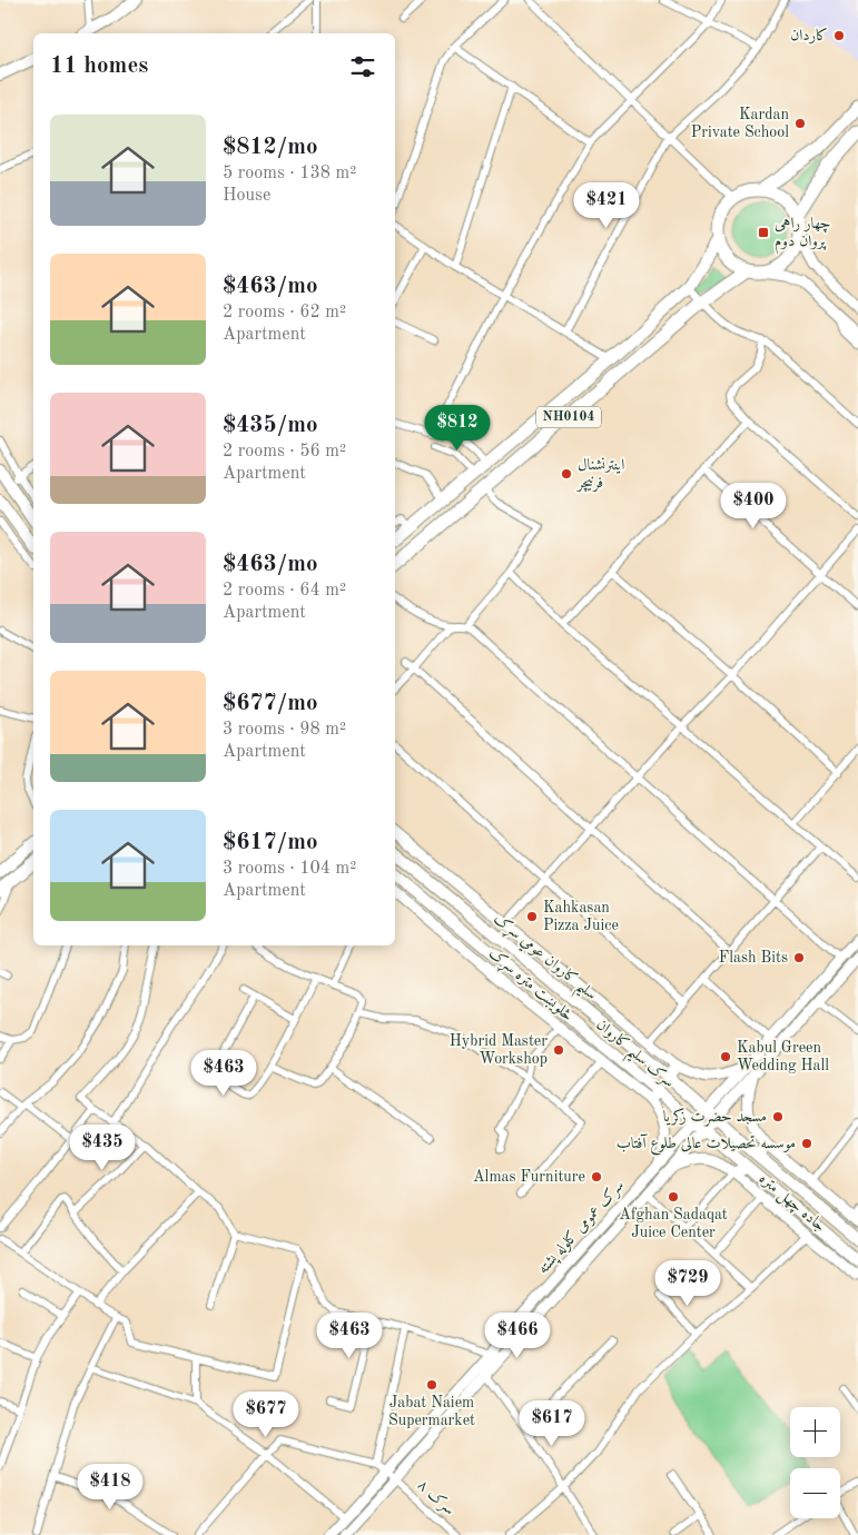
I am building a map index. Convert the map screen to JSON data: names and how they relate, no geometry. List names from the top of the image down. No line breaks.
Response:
{"streets":{"highway":["NH0104"],"main road":["سلیم کاروان عومي سړک","څلویښت متره سړک","سرک سلیم کاروان","جاده چهل متره","سرک عمومی کلوله پشته"],"street":["سرک ۸"]},"crossings":[["سلیم کاروان عومي سړک","سرک عمومی کلوله پشته"],["څلویښت متره سړک","سرک عمومی کلوله پشته"],["سرک سلیم کاروان","سرک عمومی کلوله پشته"],["جاده چهل متره","سرک عمومی کلوله پشته"],["سرک عمومی کلوله پشته","سرک ۸"]],"places":{"other":["کاردان","Kardan Private School","اینترنشنال فرنیچر","Kahkasan Pizza Juice","Flash Bits","Hybrid Master Workshop","Kabul Green Wedding Hall","مسجد حضرت زکریا","موسسه تحصیلات عالی طلوع آفتاب","Almas Furniture","Afghan Sadaqat Juice Center","Jabat Naiem Supermarket"],"transit":["چهار راهی پروان دوم"]},"page":{"heading":"11 homes","list":[{"name":"$812/mo","note":"5 rooms · 138 m² · House"},{"name":"$463/mo","note":"2 rooms · 62 m² · Apartment"},{"name":"$435/mo","note":"2 rooms · 56 m² · Apartment"},{"name":"$463/mo","note":"2 rooms · 64 m² · Apartment"},{"name":"$677/mo","note":"3 rooms · 98 m² · Apartment"},{"name":"$617/mo","note":"3 rooms · 104 m² · Apartment"}],"price":["$421","$812","$400","$463","$435","$729","$463","$466","$677","$617","$418"],"map_buttons":["+","−"]}}
